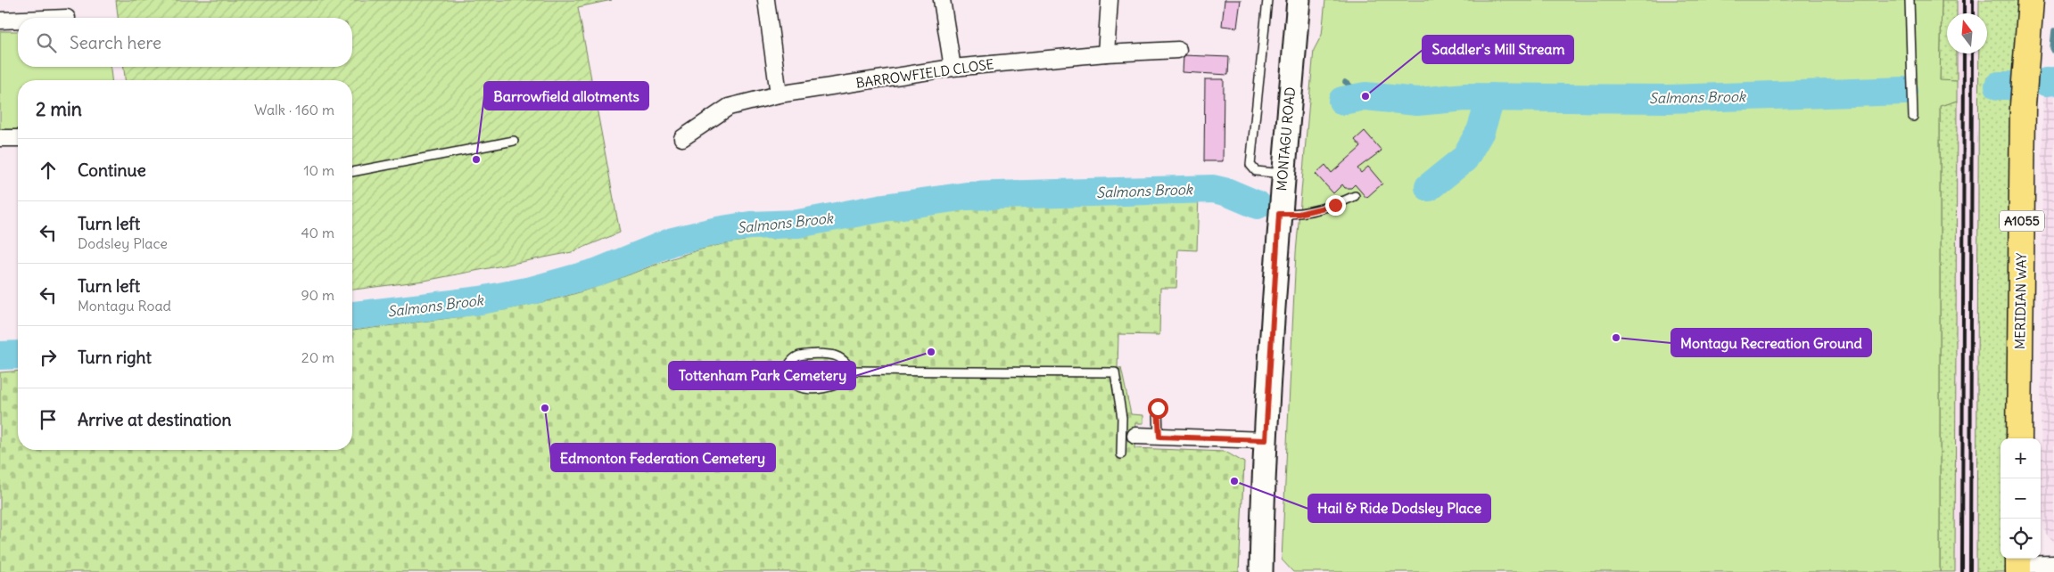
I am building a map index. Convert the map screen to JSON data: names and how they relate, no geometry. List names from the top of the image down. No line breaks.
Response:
{"streets":{"main road":["MONTAGU ROAD","A1055","MERIDIAN WAY"],"street":["BARROWFIELD CLOSE"]},"water":["Salmons Brook"],"places":["Saddler's Mill Stream","Barrowfield allotments","Montagu Recreation Ground","Tottenham Park Cemetery","Edmonton Federation Cemetery","Hail & Ride Dodsley Place"],"north":"top","page":{"search":"Search here","heading":["2 min","Walk · 160 m"],"list":[["Continue","10 m"],["Turn left","Dodsley Place","40 m"],["Turn left","Montagu Road","90 m"],["Turn right","20 m"],"Arrive at destination"],"map_buttons":["+","−"]}}
